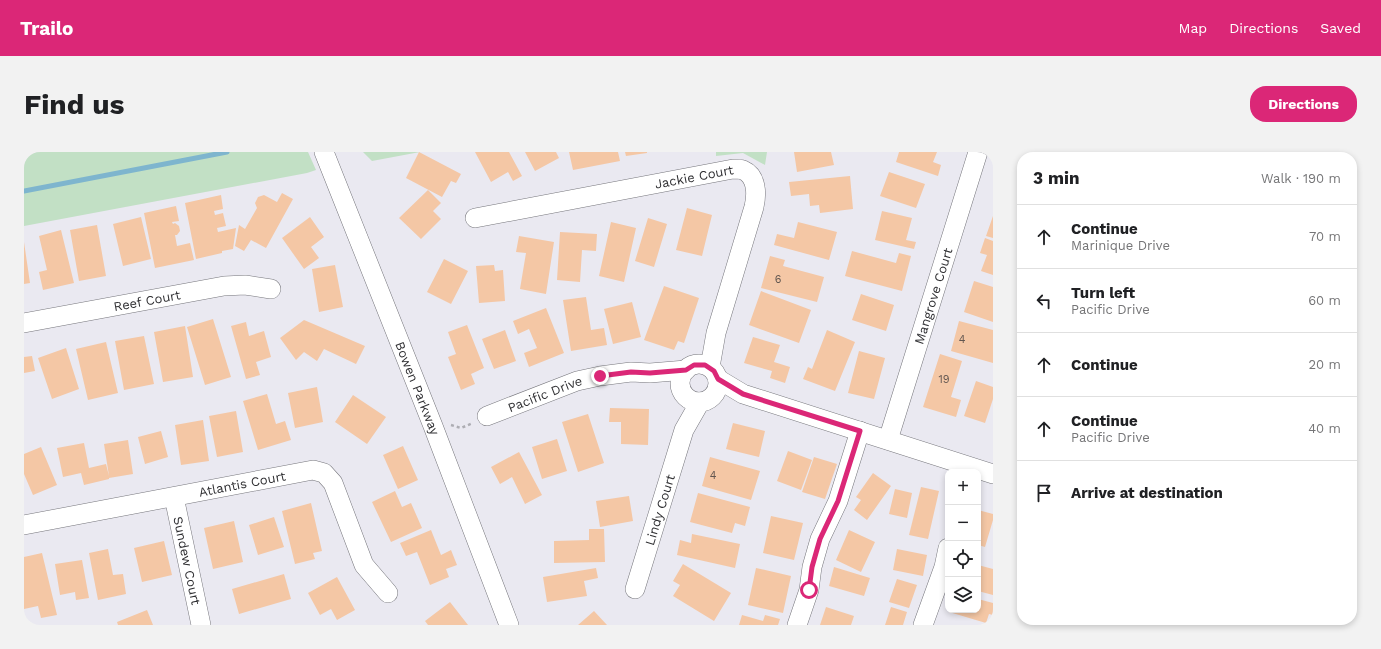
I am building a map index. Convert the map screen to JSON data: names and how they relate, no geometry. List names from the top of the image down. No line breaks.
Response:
{"streets":{"street":["Jackie Court","Mangrove Court","Reef Court","Bowen Parkway","Pacific Drive","Atlantis Court","Lindy Court","Sundew Court"]},"crossings":[["Jackie Court","Pacific Drive"],["Jackie Court","Lindy Court"],["Mangrove Court","Pacific Drive"],["Pacific Drive","Lindy Court"],["Atlantis Court","Sundew Court"]],"house_numbers":["6","4","19","4"],"page":{"header":"Trailo","nav":["Map","Directions","Saved"],"buttons":"Directions","title":"Find us","heading":["3 min","Walk · 190 m"],"list":[["Continue","Marinique Drive","70 m"],["Turn left","Pacific Drive","60 m"],["Continue","20 m"],["Continue","Pacific Drive","40 m"],"Arrive at destination"],"map_buttons":["+","−"]}}
